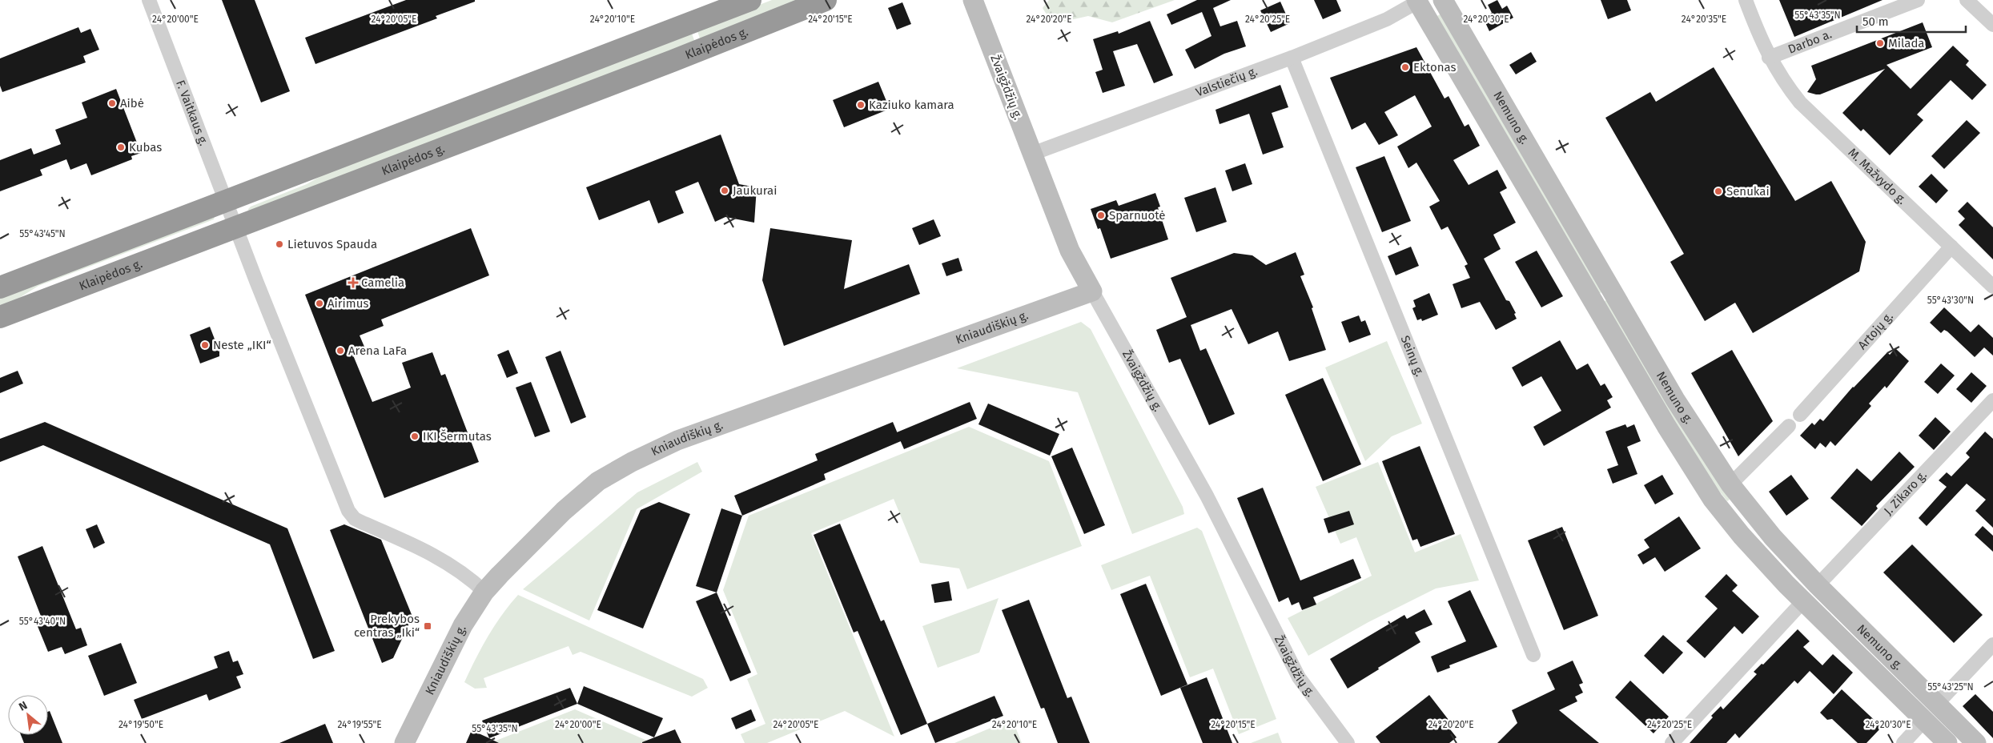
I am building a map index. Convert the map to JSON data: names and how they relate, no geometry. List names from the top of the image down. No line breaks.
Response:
{"streets":{"highway":["Klaipėdos g."],"main road":["Žvaigždžių g.","Nemuno g.","Kniaudiškių g."],"street":["Darbo a.","Valstiečių g.","F. Vaitkaus g.","M. Mažvydo g.","Artojų g.","Seinų g.","J. Zikaro g."]},"crossings":[["Darbo a.","M. Mažvydo g."],["Klaipėdos g.","F. Vaitkaus g."],["Valstiečių g.","Žvaigždžių g."],["Valstiečių g.","Nemuno g."],["Valstiečių g.","Seinų g."],["Žvaigždžių g.","Kniaudiškių g."],["F. Vaitkaus g.","Kniaudiškių g."],["Nemuno g.","J. Zikaro g."],["M. Mažvydo g.","Artojų g."]],"places":{"other":["Milada","Ektonas","Aibė","Kaziuko kamara","Kubas","Jaukurai","Senukai","Sparnuotė","Lietuvos Spauda","Airimus","Neste „IKI“","Arena LaFa","IKI Šermutas"],"health":["Camelia"],"transit":["Prekybos centras „Iki“"]},"scale_bar":"50 m","north":"top left","coordinates":["55°43'35\"N","24°20'00\"E","24°20'05\"E","24°20'10\"E","24°20'15\"E","24°20'20\"E","24°20'25\"E","24°20'30\"E","24°20'35\"E","55°43'45\"N","55°43'30\"N","55°43'40\"N","55°43'25\"N","24°19'50\"E","24°19'55\"E"]}
